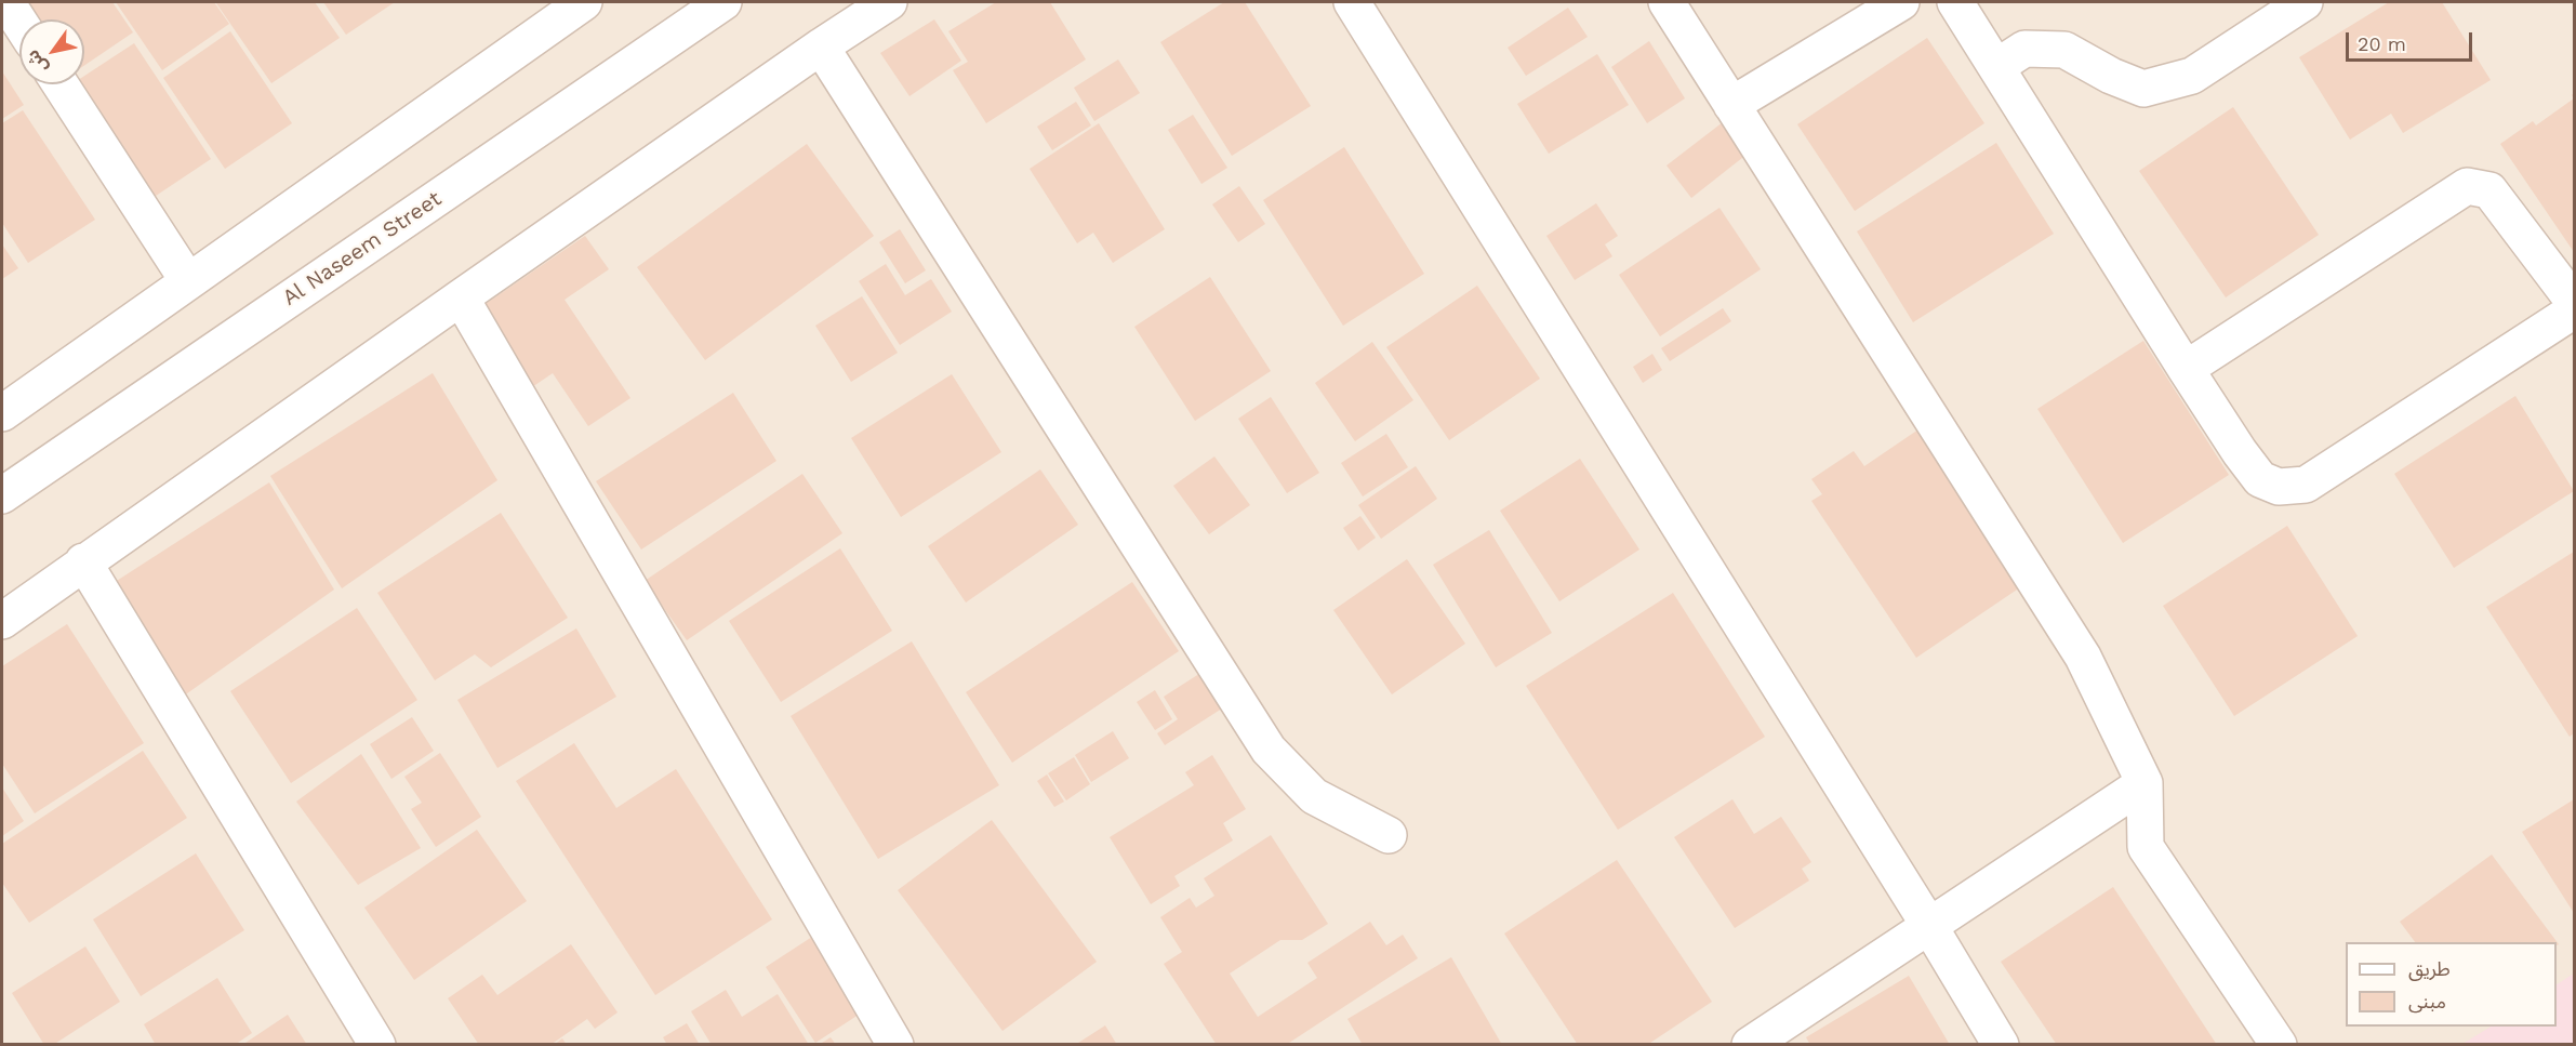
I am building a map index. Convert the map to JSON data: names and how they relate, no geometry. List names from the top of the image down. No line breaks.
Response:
{"streets":{"street":["Al Naseem Street"]},"legend":["طريق","مبنى"],"scale_bar":"20 m","north":"bottom left"}
